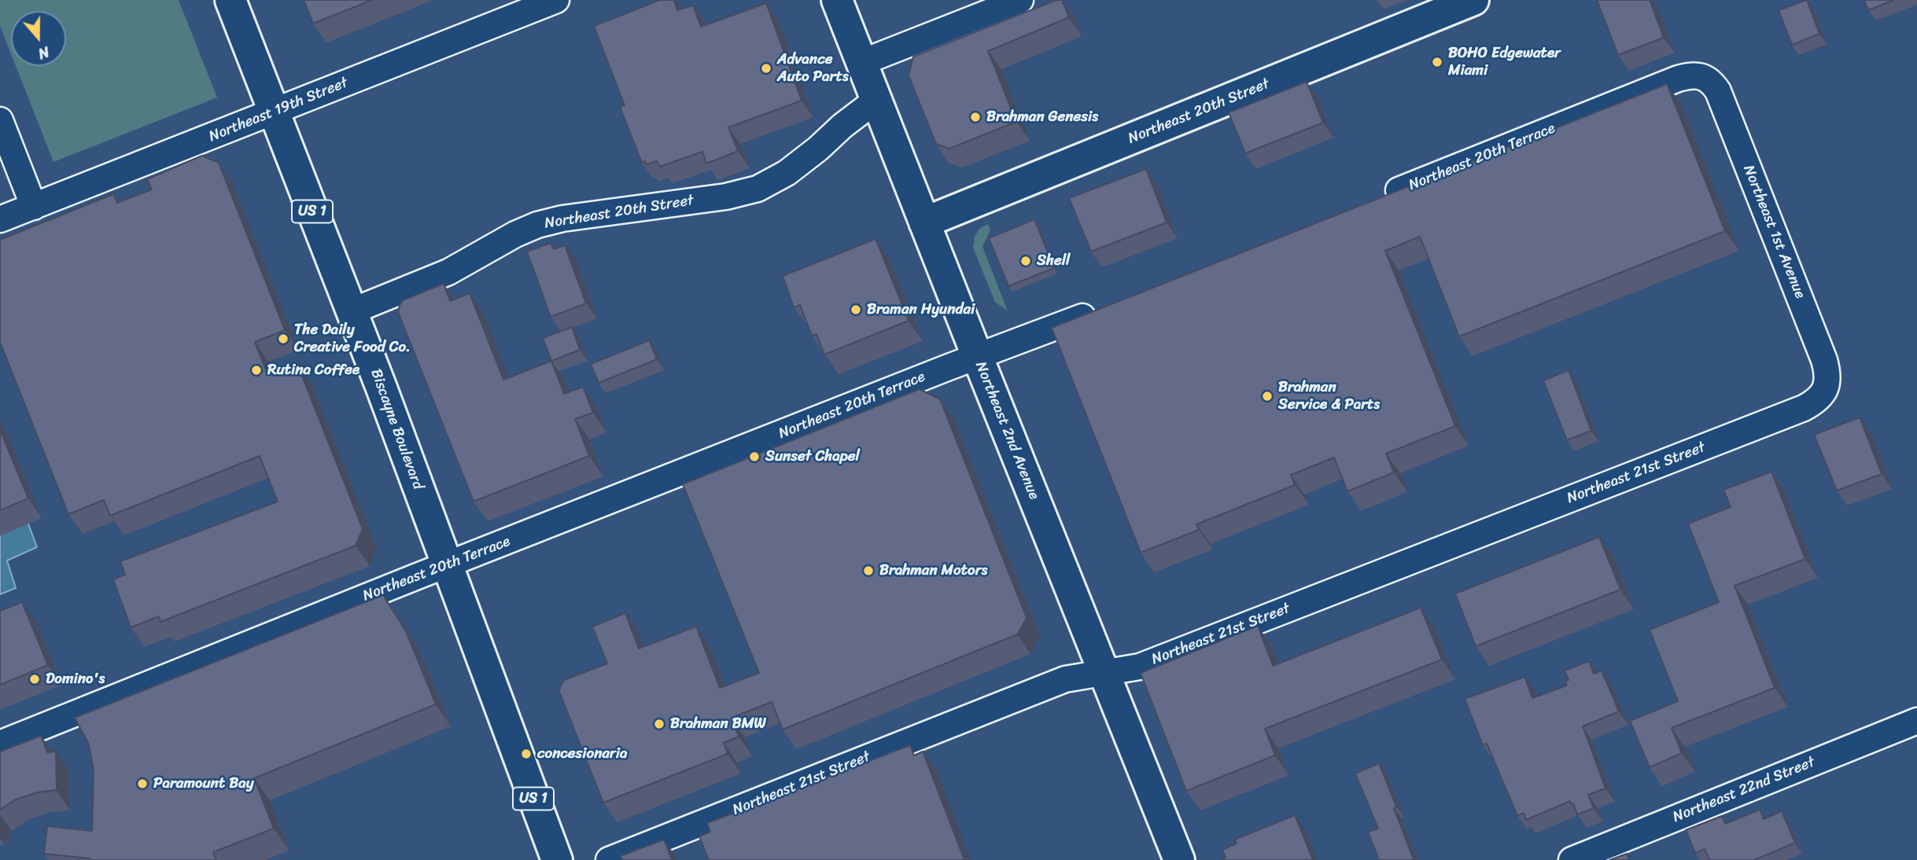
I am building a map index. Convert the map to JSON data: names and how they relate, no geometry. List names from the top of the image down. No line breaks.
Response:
{"streets":{"main road":["Northeast 20th Street","US 1","Biscayne Boulevard","Northeast 2nd Avenue"],"street":["Northeast 19th Street","Northeast 20th Terrace","Northeast 1st Avenue","Northeast 21st Street","Northeast 22nd Street"]},"crossings":[["Northeast 19th Street","Biscayne Boulevard"],["Northeast 20th Street","Biscayne Boulevard"],["Northeast 20th Street","Northeast 2nd Avenue"],["Northeast 20th Terrace","Northeast 1st Avenue"],["Northeast 20th Terrace","Biscayne Boulevard"],["Northeast 20th Terrace","Northeast 2nd Avenue"],["Northeast 1st Avenue","Northeast 21st Street"],["Northeast 2nd Avenue","Northeast 21st Street"]],"places":["BOHO Edgewater Miami","Advance Auto Parts","Brahman Genesis","Shell","Braman Hyundai","The Daily Creative Food Co.","Rutina Coffee","Brahman Service & Parts","Sunset Chapel","Brahman Motors","Domino's","Brahman BMW","concesionaria","Paramount Bay"],"north":"bottom"}
